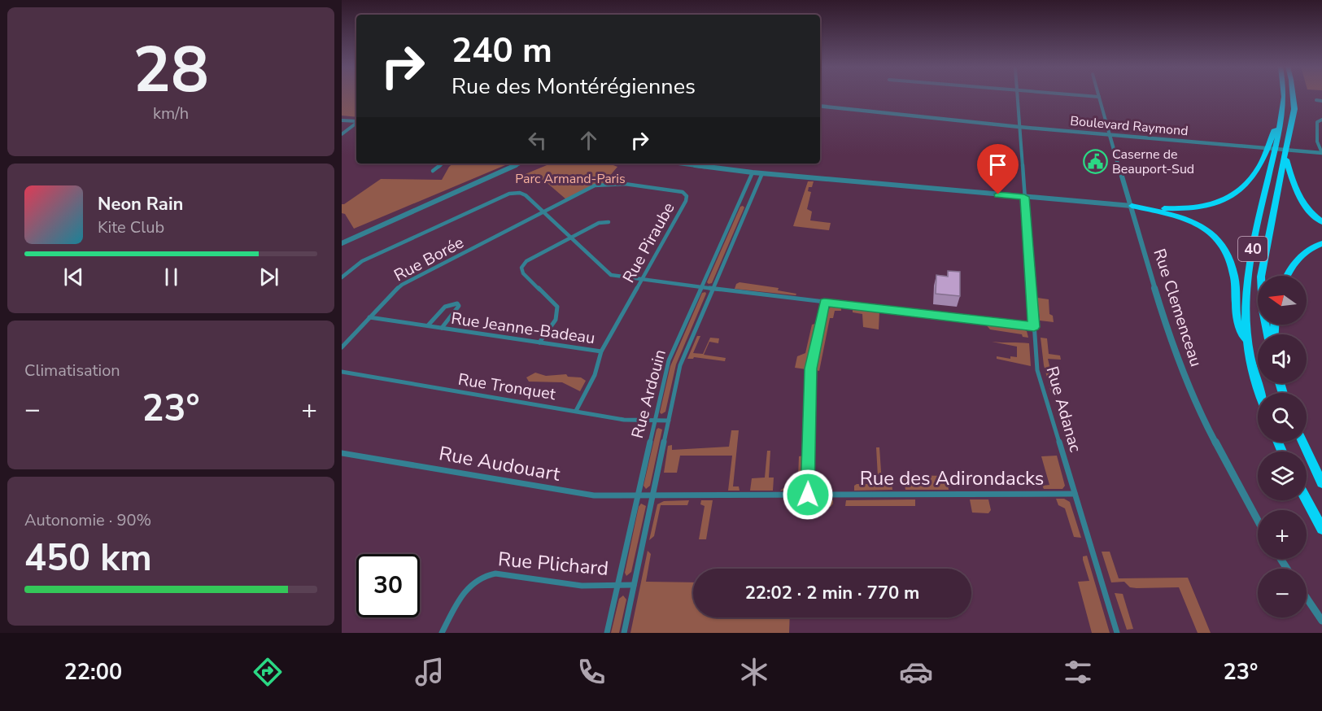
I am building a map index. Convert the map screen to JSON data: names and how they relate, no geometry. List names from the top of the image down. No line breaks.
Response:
{"streets":{"highway":["40"],"street":["Boulevard Raymond","Rue Piraube","Rue Borée","Rue Clemenceau","Rue Jeanne-Badeau","Rue Tronquet","Rue Ardouin","Rue Adanac","Rue Audouart","Rue des Adirondacks","Rue Plichard"]},"crossings":[["Boulevard Raymond","Rue Clemenceau"],["Boulevard Raymond","Rue Adanac"],["Rue Piraube","Rue Borée"],["Rue Piraube","Rue Jeanne-Badeau"],["Rue Piraube","Rue Tronquet"],["Rue Borée","Rue Jeanne-Badeau"],["Rue Tronquet","Rue Ardouin"],["Rue Ardouin","Rue Audouart"],["Rue Ardouin","Rue des Adirondacks"],["Rue Ardouin","Rue Plichard"],["Rue Adanac","Rue des Adirondacks"],["Rue Audouart","Rue des Adirondacks"]],"parks":["Parc Armand-Paris"],"places":{"public building":["Caserne de Beauport-Sud"]},"north":"left","page":{"tile":[["28","km/h"],"Climatisation",["Autonomie · 90%","450 km"]],"turn":["240 m","Rue des Montérégiennes"],"song":["Neon Rain","Kite Club"],"map_buttons":["+","−"],"heat":["−","23°","+"],"limit":"30","trip":"22:02 · 2 min · 770 m","tabs":["22:00","23°"]}}
